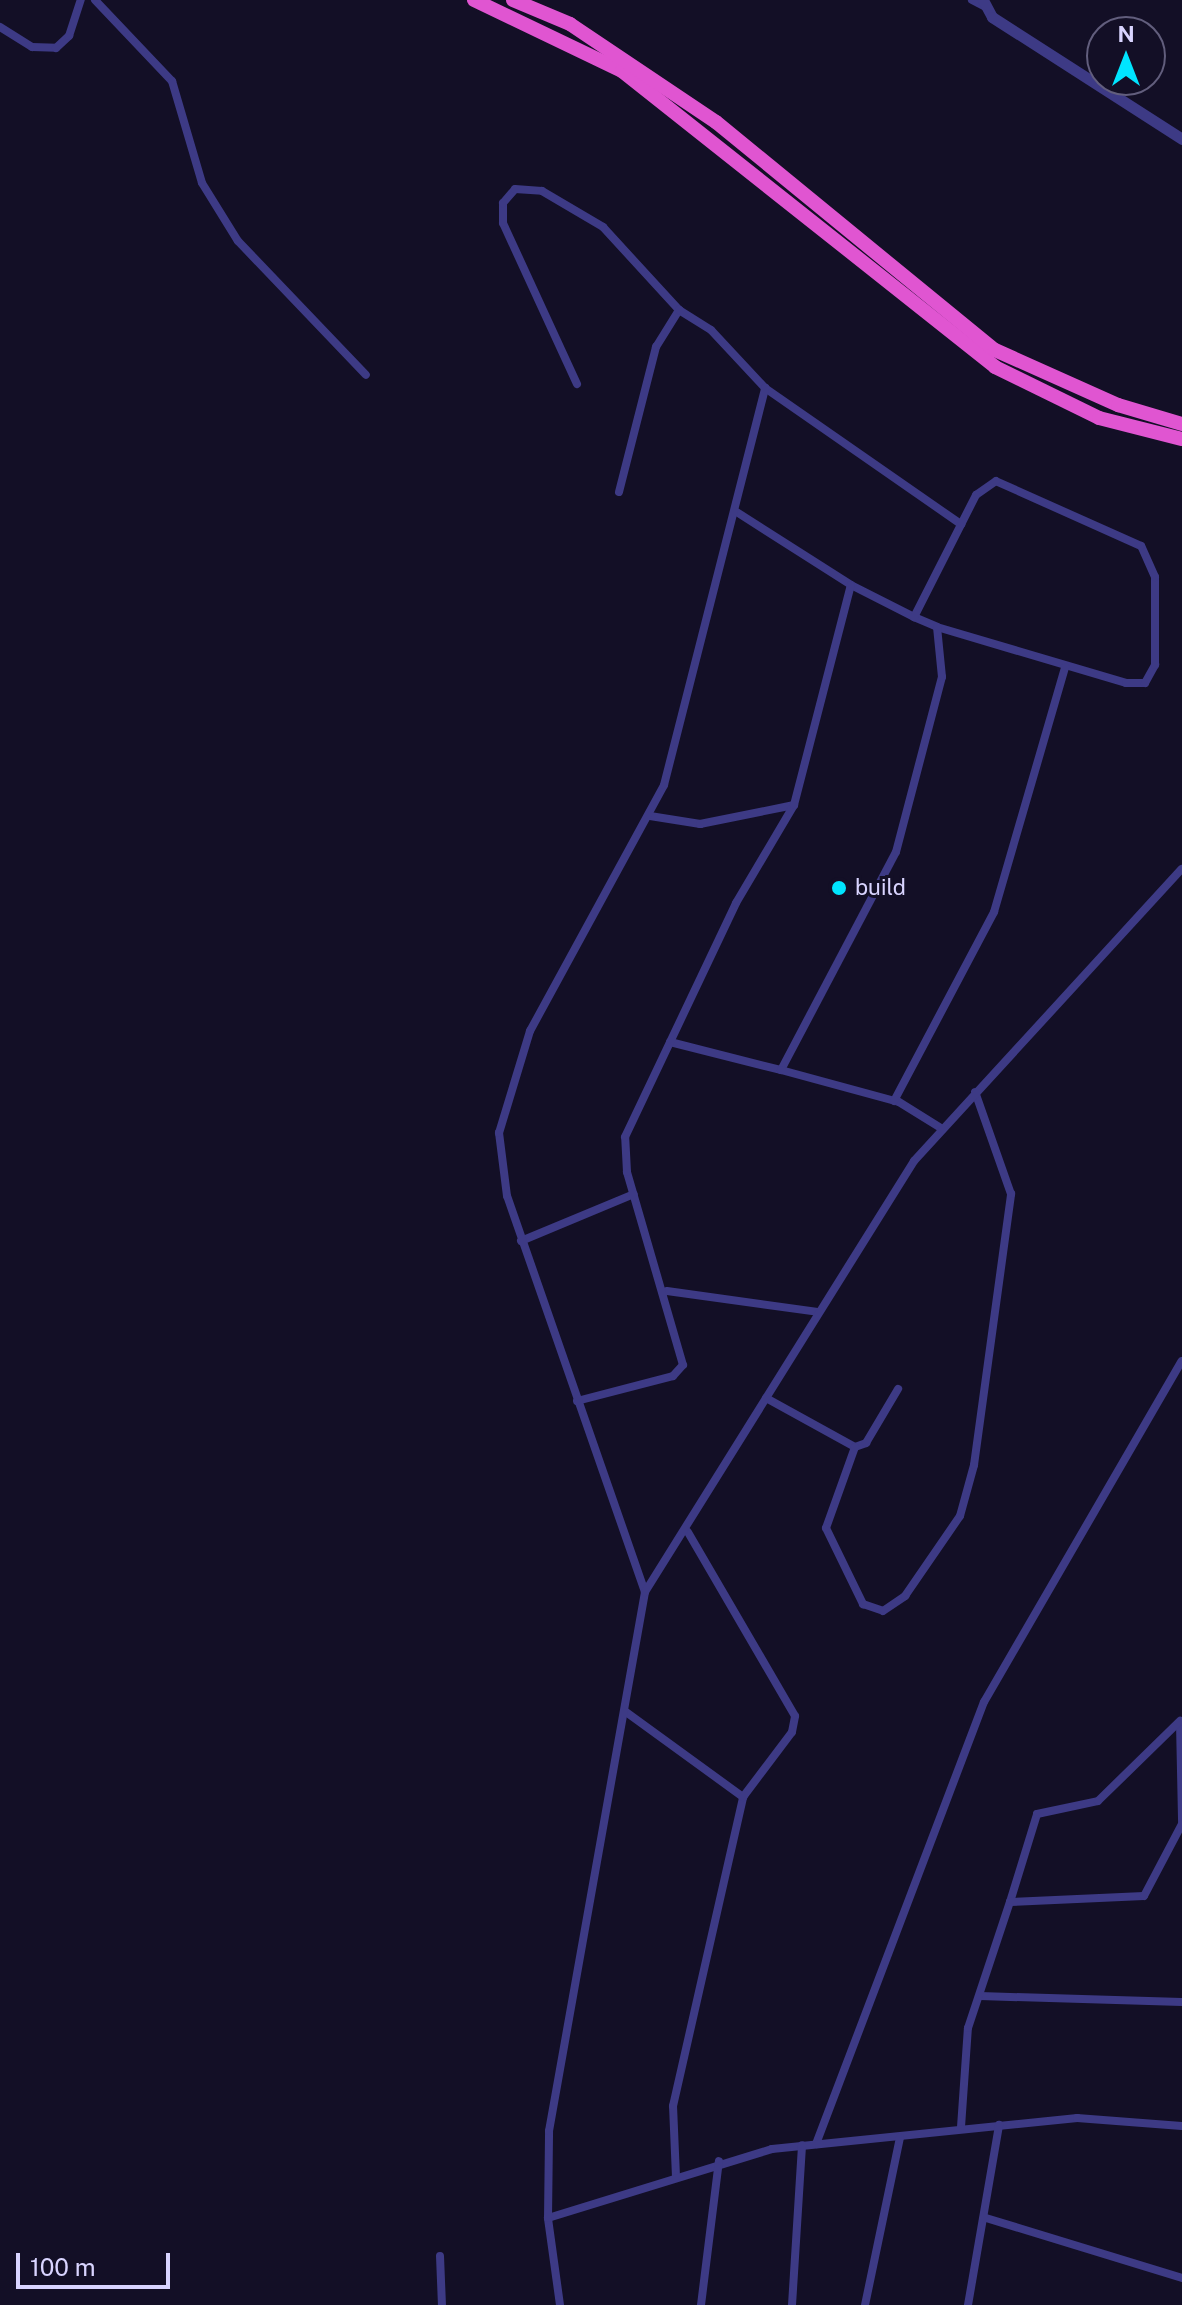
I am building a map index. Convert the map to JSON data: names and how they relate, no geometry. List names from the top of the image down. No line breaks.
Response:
{"places":["build"],"scale_bar":"100 m","north":"top"}
